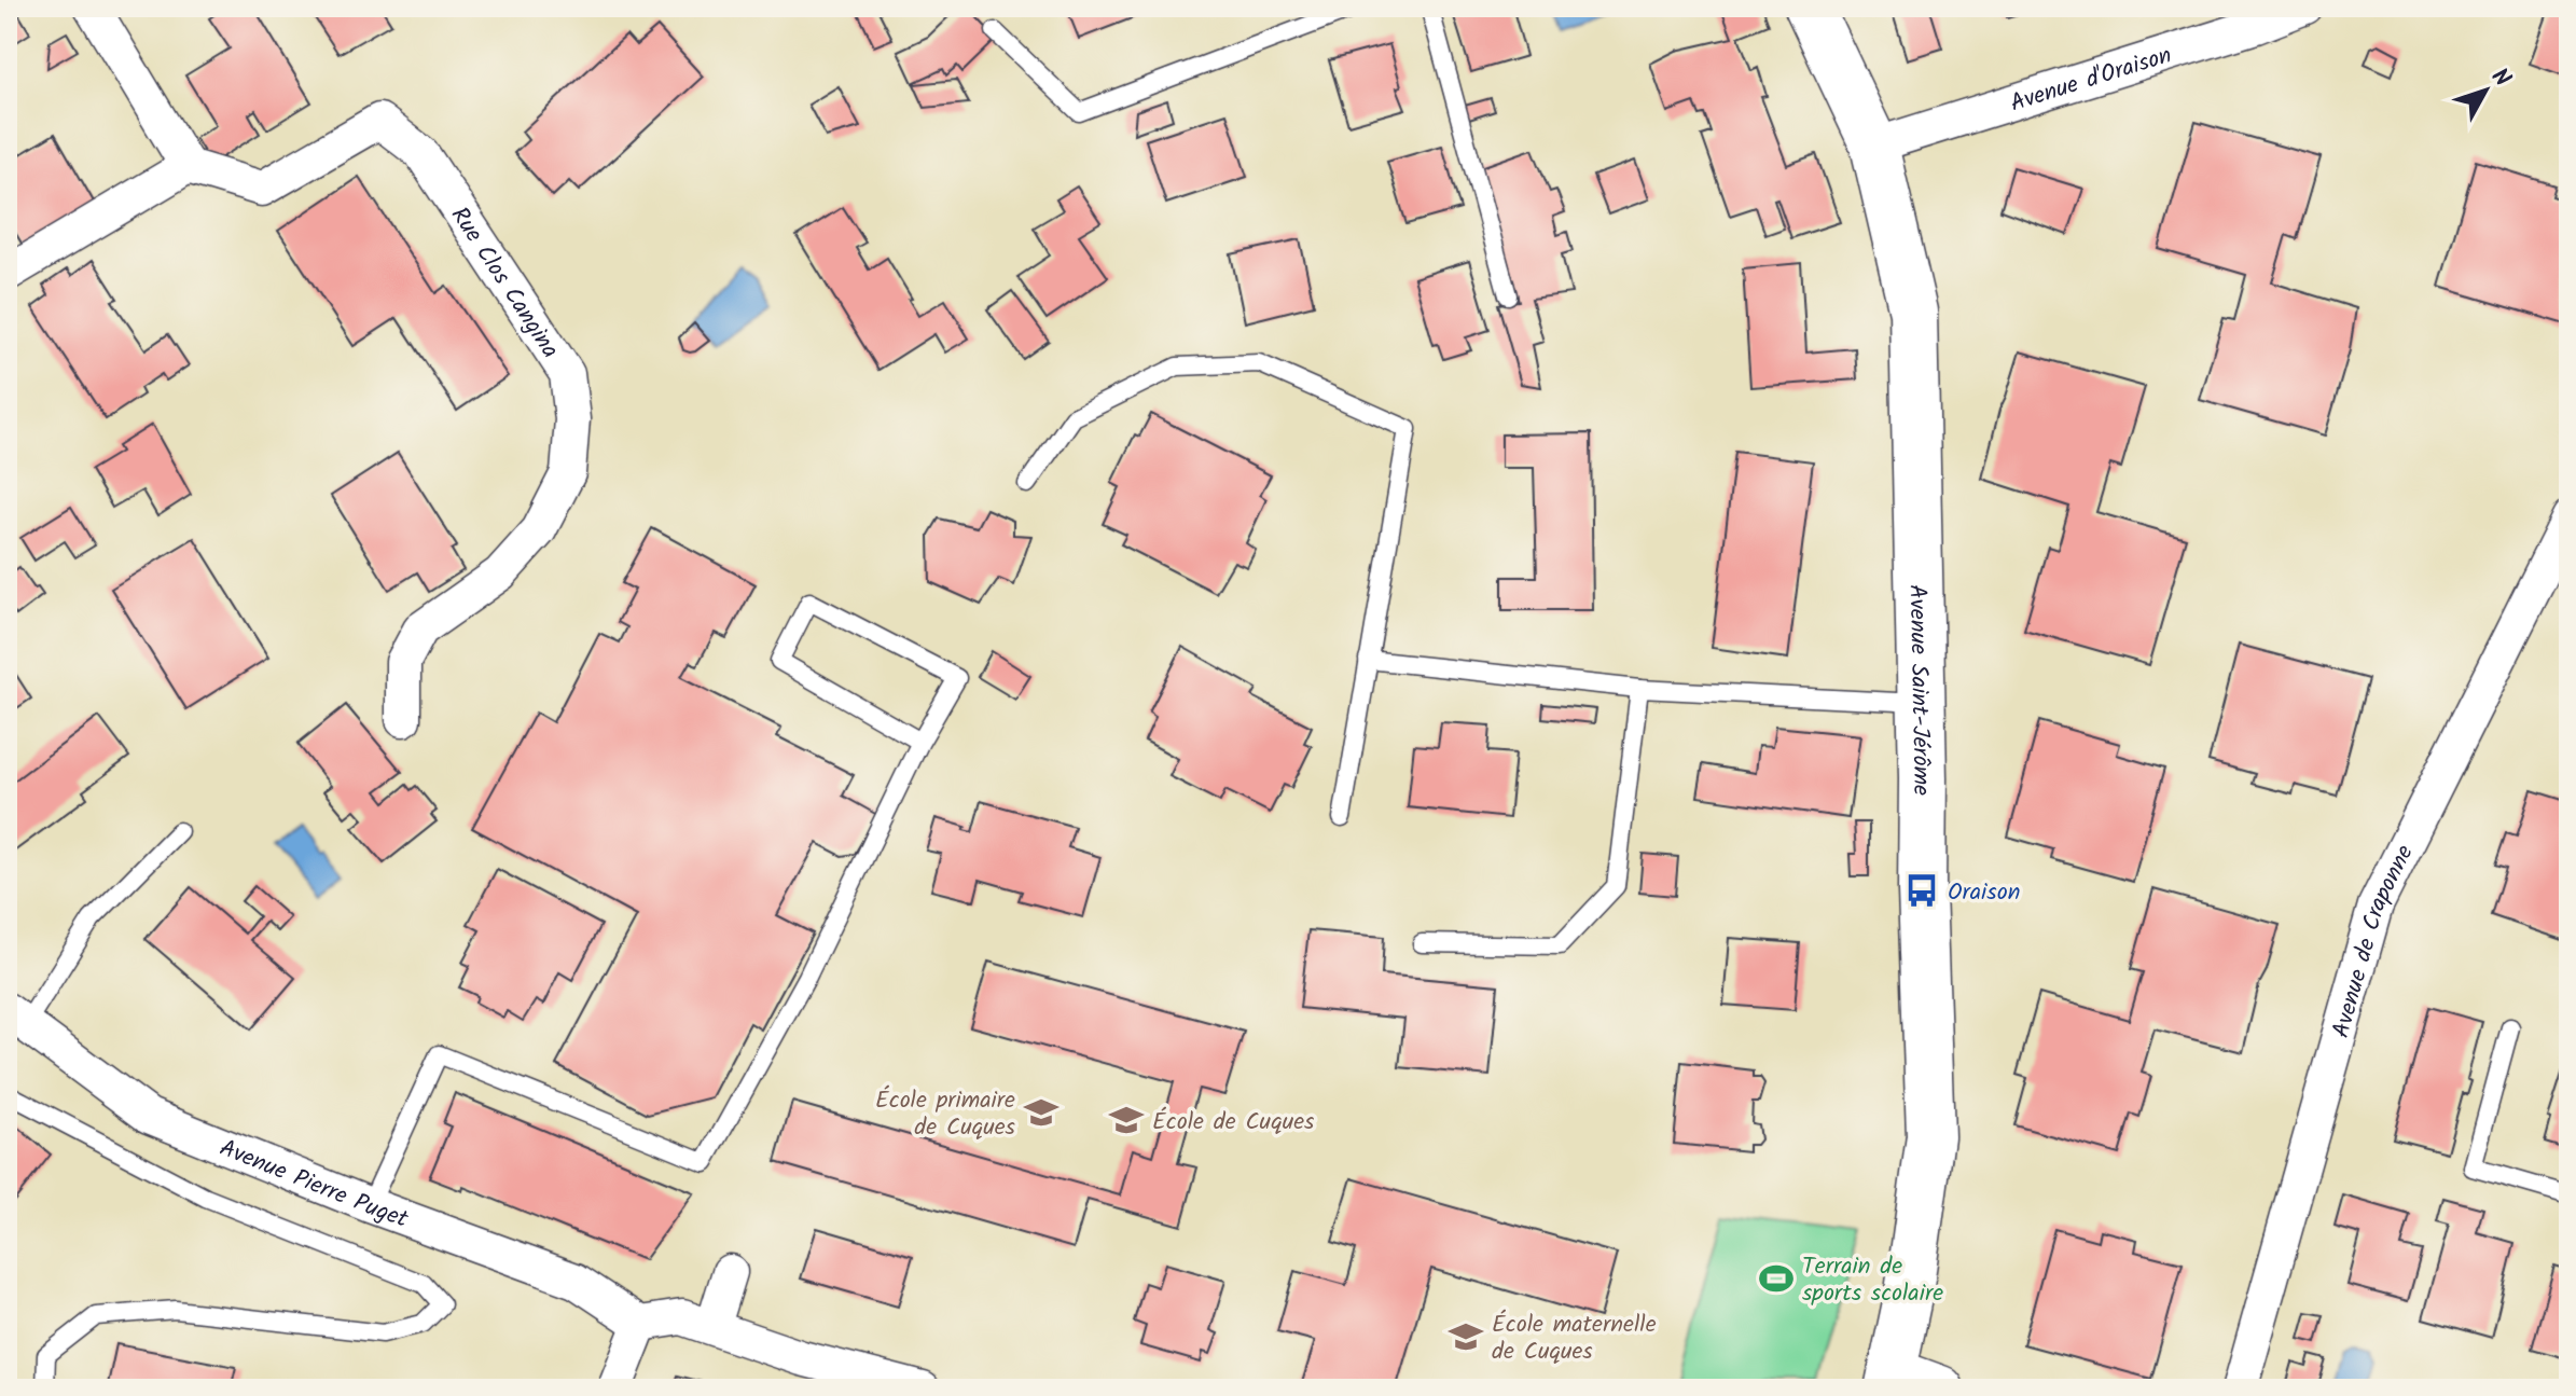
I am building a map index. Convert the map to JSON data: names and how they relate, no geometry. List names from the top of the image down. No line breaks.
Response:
{"streets":{"street":["Avenue d'Oraison","Rue Clos Cangina","Avenue Saint-Jérôme","Avenue de Craponne","Avenue Pierre Puget"]},"crossings":[["Avenue d'Oraison","Avenue Saint-Jérôme"]],"places":{"bus stop":["Oraison"],"school or university":["École primaire de Cuques","École de Cuques","École maternelle de Cuques"],"sports":["Terrain de sports scolaire"]},"north":"top right"}
